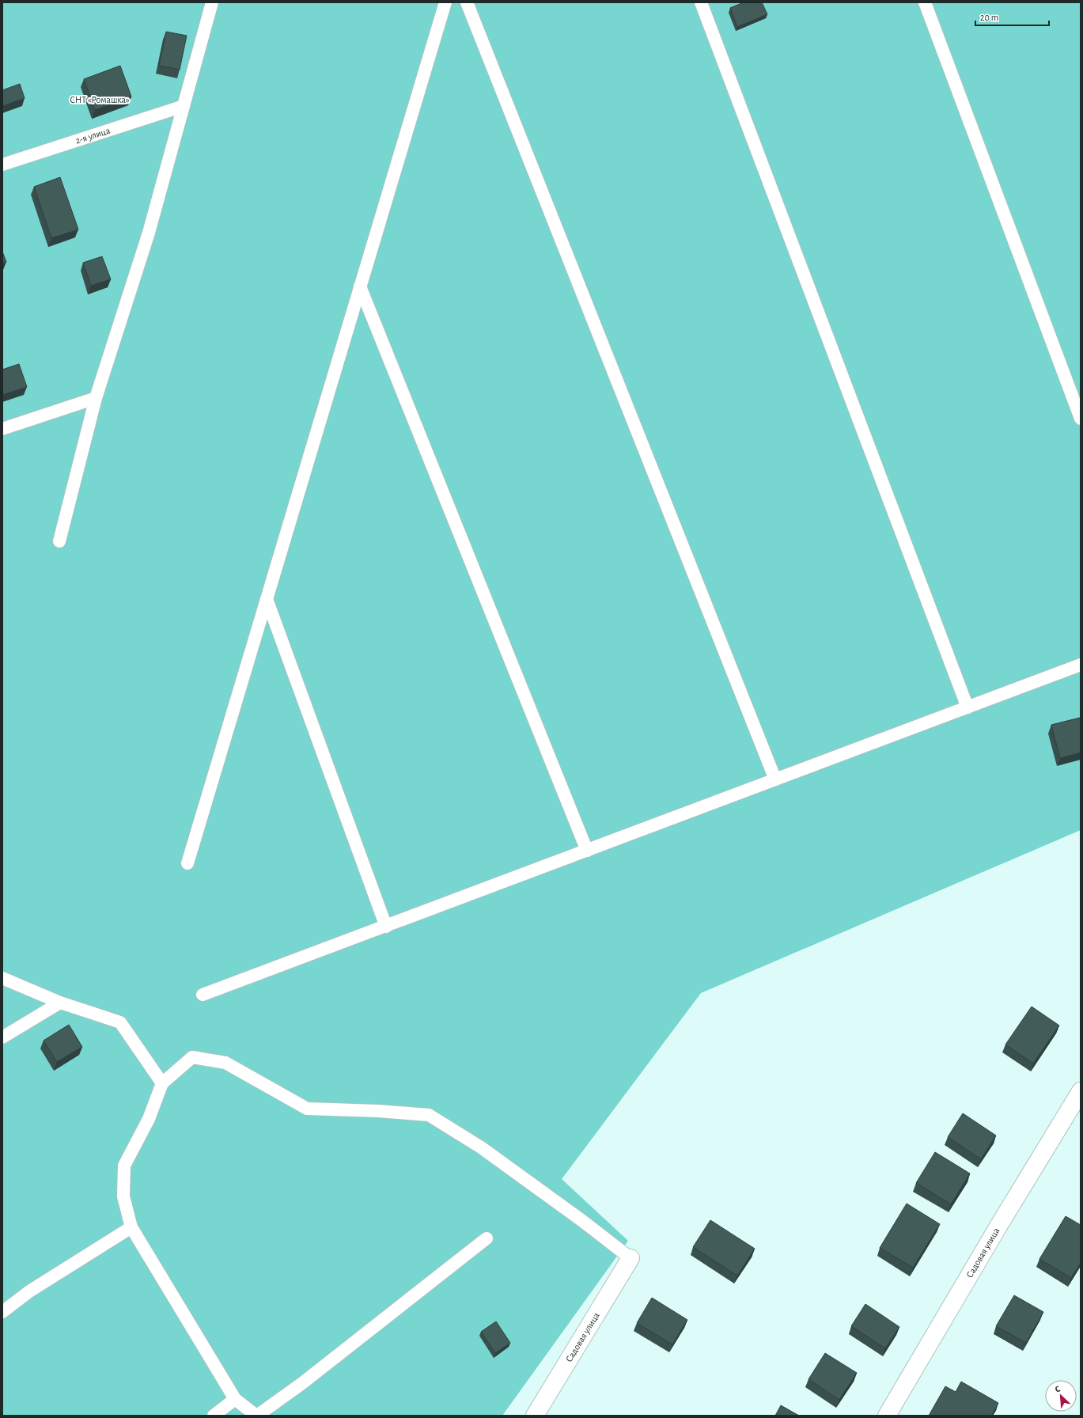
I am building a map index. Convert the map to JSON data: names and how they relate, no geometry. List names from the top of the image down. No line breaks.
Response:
{"streets":{"street":["Садовая улица"],"lane":["2-я улица"]},"parks":["СНТ «Ромашка»"],"scale_bar":"20 m","north":"top left"}
